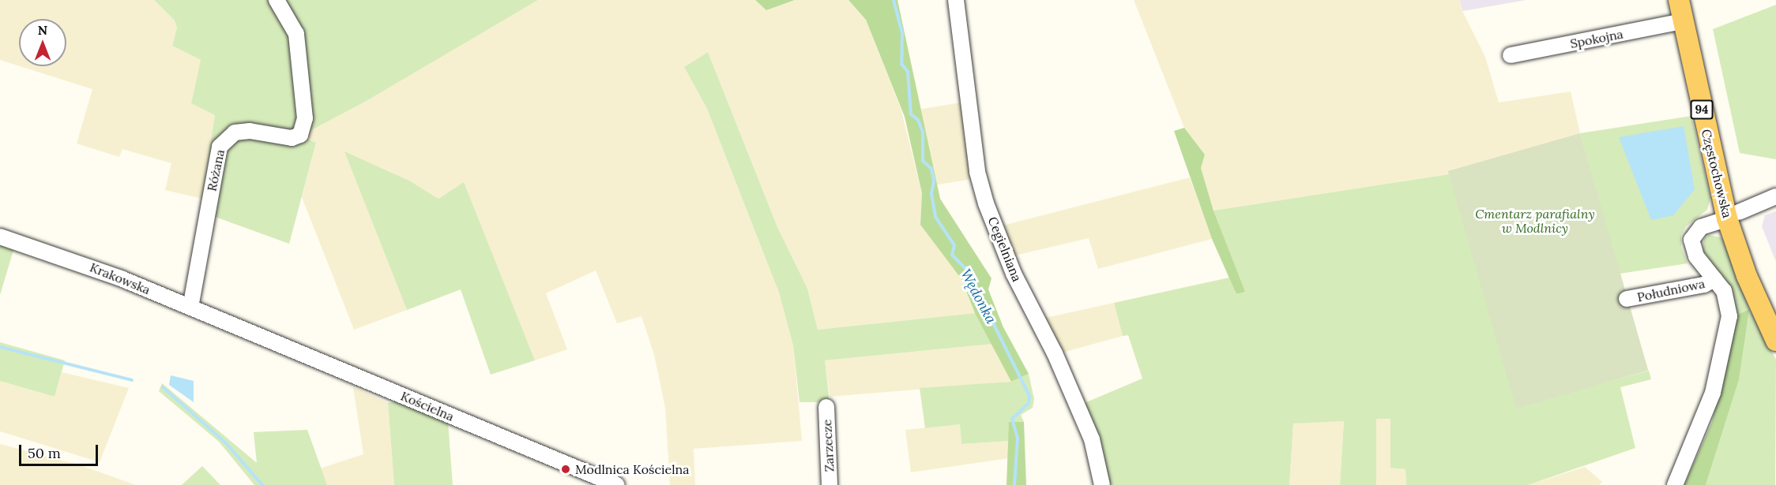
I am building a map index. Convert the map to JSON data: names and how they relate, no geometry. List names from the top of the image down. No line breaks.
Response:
{"streets":{"main road":["94","Częstochowska"],"street":["Spokojna","Różana","Cegielniana","Krakowska","Południowa","Kościelna","Zarzecze"]},"crossings":[["Spokojna","Częstochowska"],["Różana","Krakowska"],["Krakowska","Kościelna"]],"water":["Wędonka"],"parks":["Cmentarz parafialny w Modlnicy"],"places":["Modlnica Kościelna"],"scale_bar":"50 m","north":"top"}
